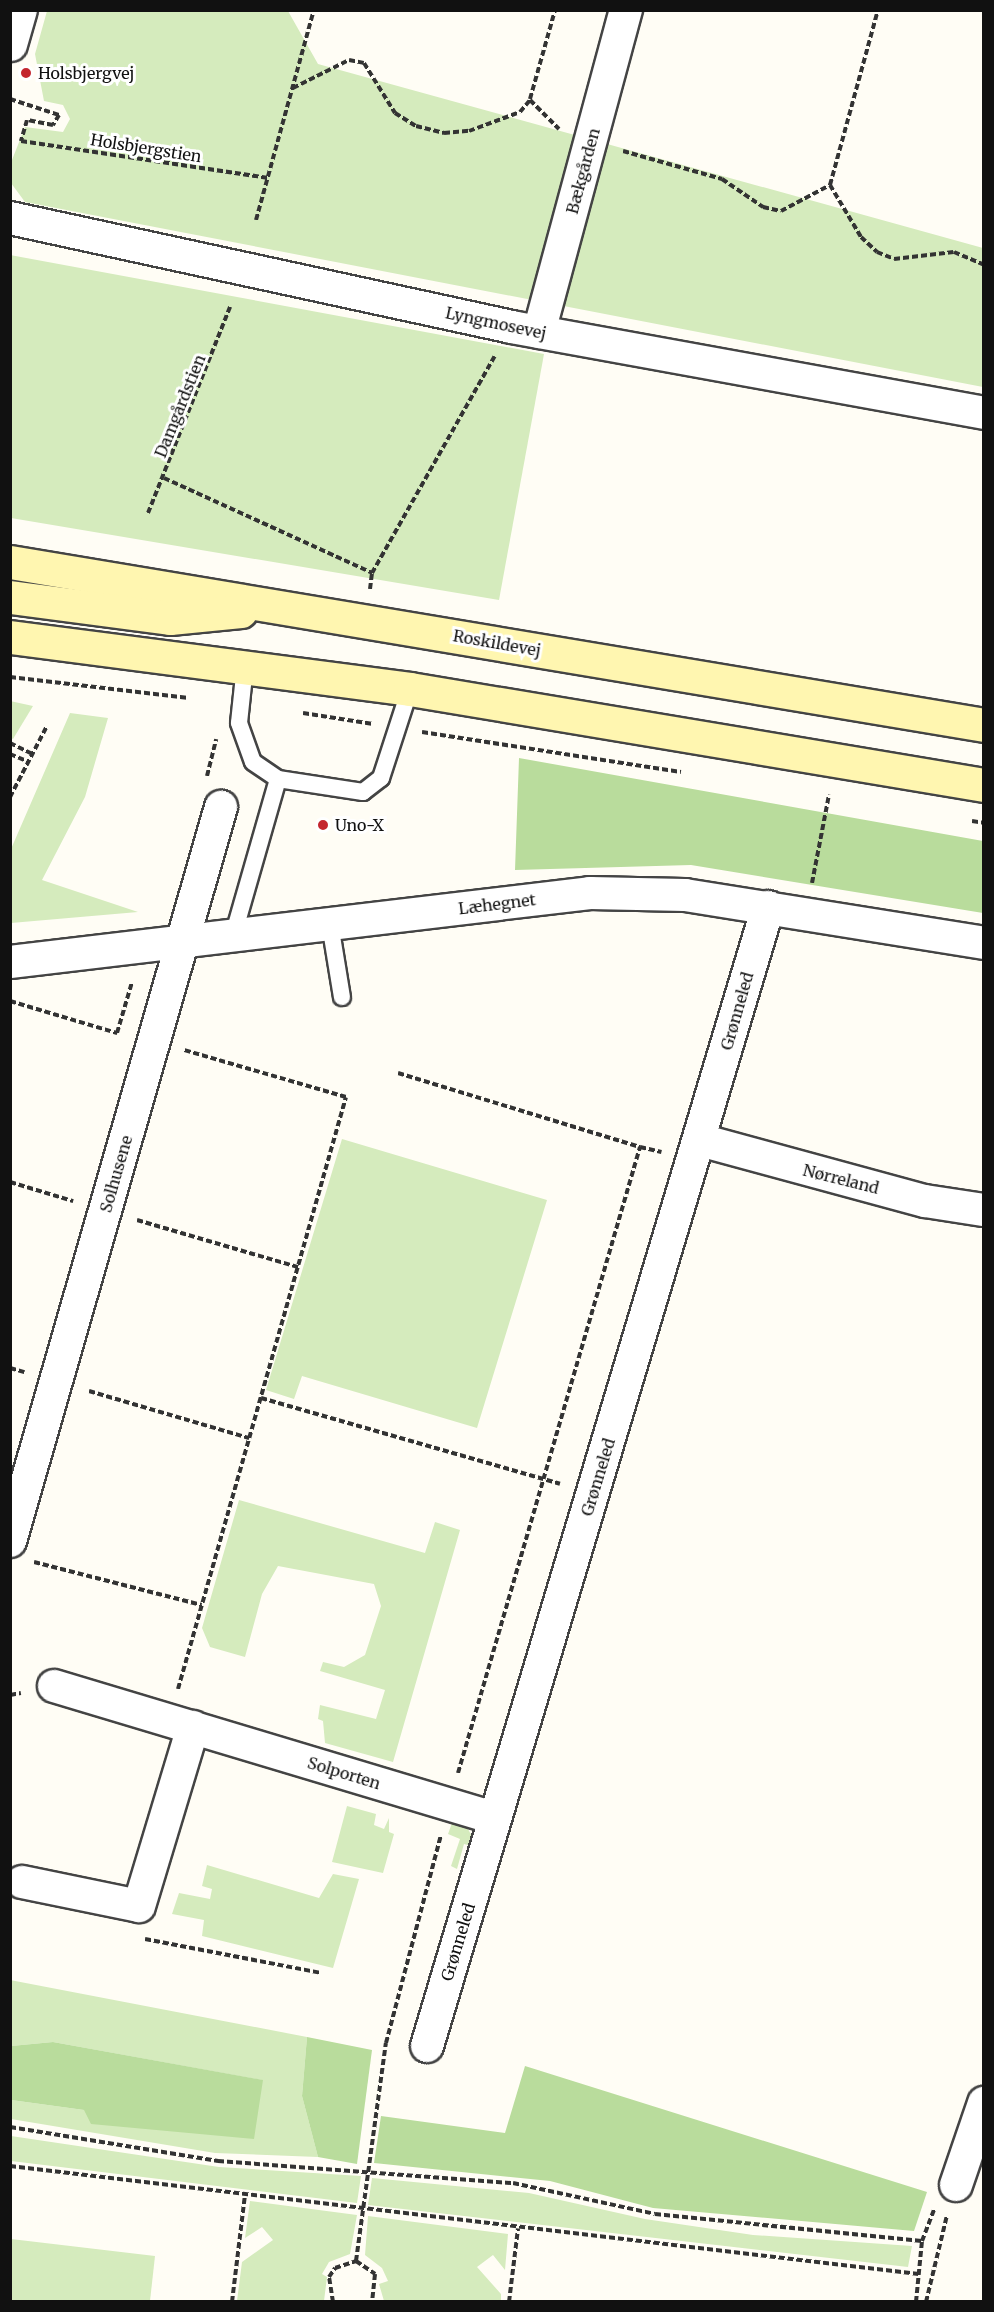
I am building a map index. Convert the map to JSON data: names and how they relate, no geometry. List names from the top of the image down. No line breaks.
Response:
{"streets":{"main road":["Roskildevej"],"street":["Bækgården","Lyngmosevej","Læhegnet","Grønneled","Solhusene","Nørreland","Solporten"],"path":["Holsbjergstien","Damgårdstien"]},"crossings":[["Bækgården","Lyngmosevej"],["Læhegnet","Grønneled"],["Læhegnet","Solhusene"],["Grønneled","Nørreland"],["Grønneled","Solporten"]],"places":["Holsbjergvej","Uno-X"]}
